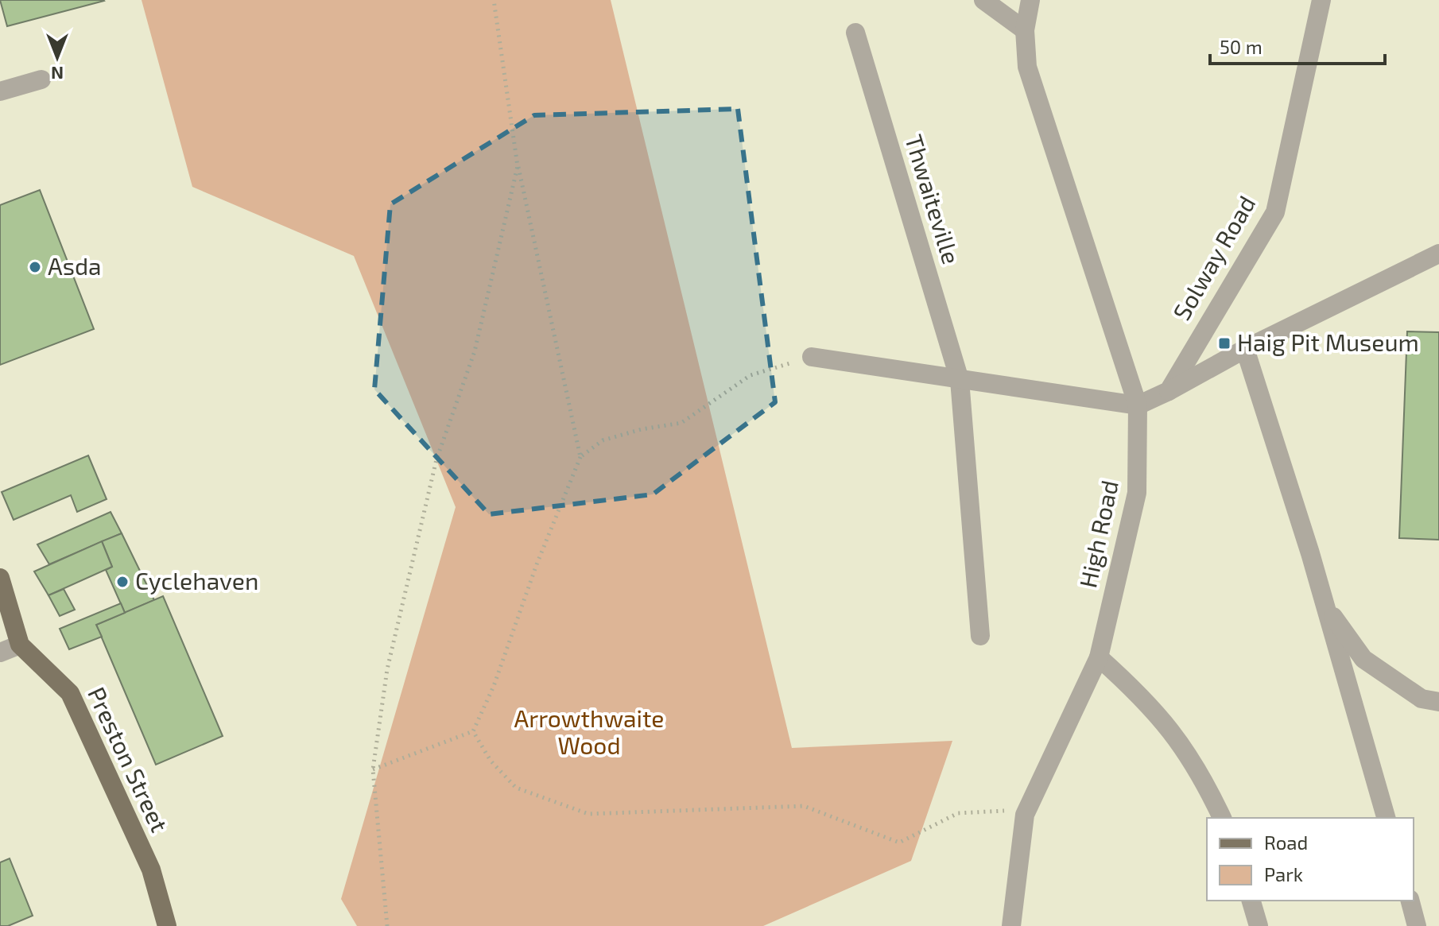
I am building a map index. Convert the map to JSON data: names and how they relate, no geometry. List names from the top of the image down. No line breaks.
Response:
{"streets":{"main road":["Preston Street"],"street":["Thwaiteville","Solway Road","High Road"]},"parks":["Arrowthwaite Wood"],"places":{"other":["Asda","Cyclehaven"],"transit":["Haig Pit Museum"]},"legend":["Road","Park"],"scale_bar":"50 m","north":"bottom"}
